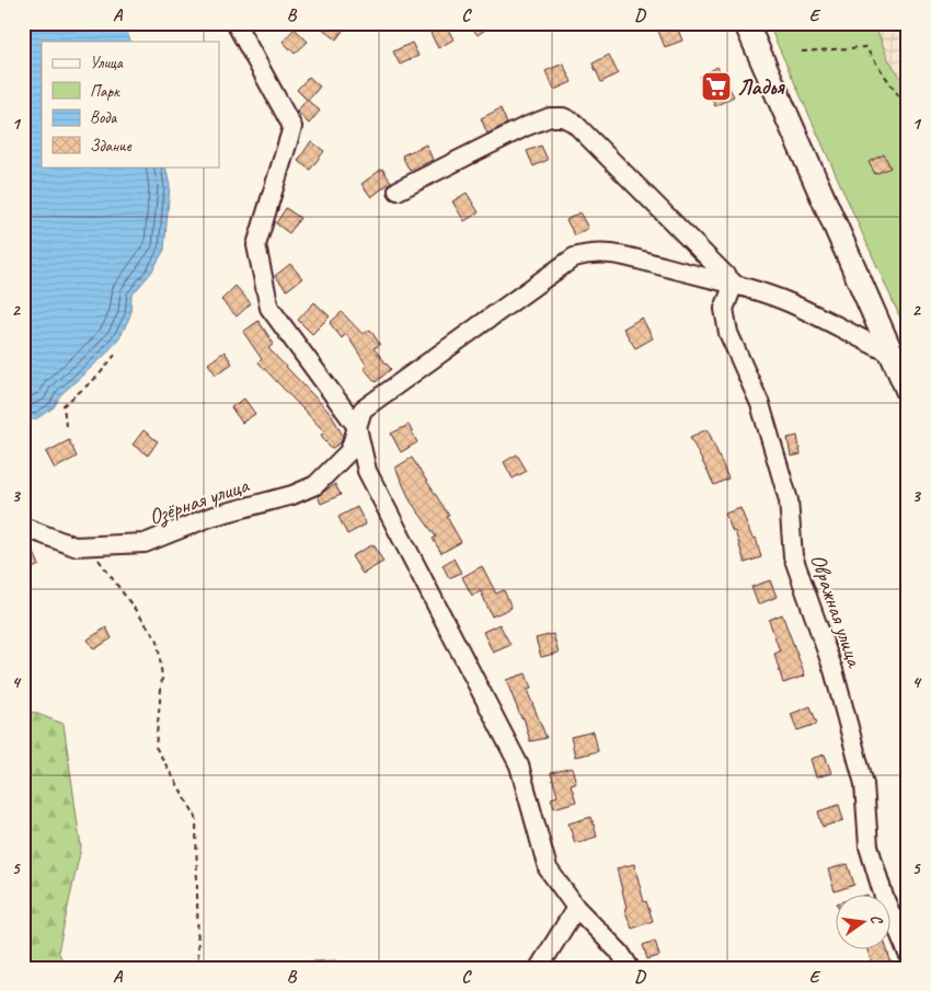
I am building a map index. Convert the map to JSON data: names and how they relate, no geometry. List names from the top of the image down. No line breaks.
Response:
{"streets":{"street":["Озёрная улица","Овражная улица"]},"crossings":[["Озёрная улица","Овражная улица"]],"places":{"supermarket":["Ладья"]},"legend":["Улица","Парк","Вода","Здание"],"north":"right","grid":{"columns":["A","B","C","D","E"],"rows":["1","2","3","4","5"]}}
